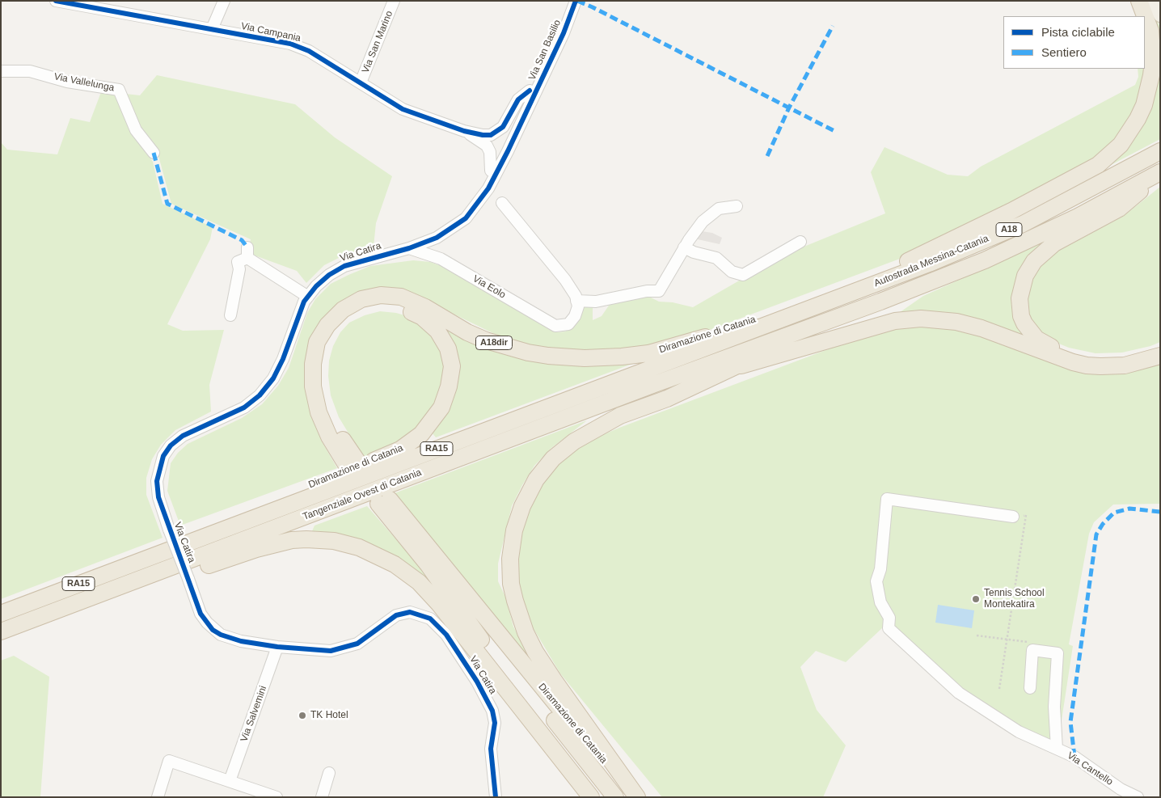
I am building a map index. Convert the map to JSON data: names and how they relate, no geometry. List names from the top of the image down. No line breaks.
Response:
{"streets":{"highway":["A18","Autostrada Messina-Catania","Diramazione di Catania","A18dir","RA15","Tangenziale Ovest di Catania"],"street":["Via Campania","Via San Marino","Via San Basilio","Via Vallelunga","Via Catira","Via Eolo","Via Salvemini","Via Cantello"]},"crossings":[["Via Campania","Via San Marino"],["Via San Basilio","Via Catira"],["Via San Basilio","Via Eolo"],["Via Catira","Via Eolo"],["Via Catira","Via Salvemini"],["Autostrada Messina-Catania","Diramazione di Catania"],["Autostrada Messina-Catania","Tangenziale Ovest di Catania"],["Diramazione di Catania","Tangenziale Ovest di Catania"]],"places":["Tennis School Montekatira","TK Hotel"],"legend":["Pista ciclabile","Sentiero"]}
